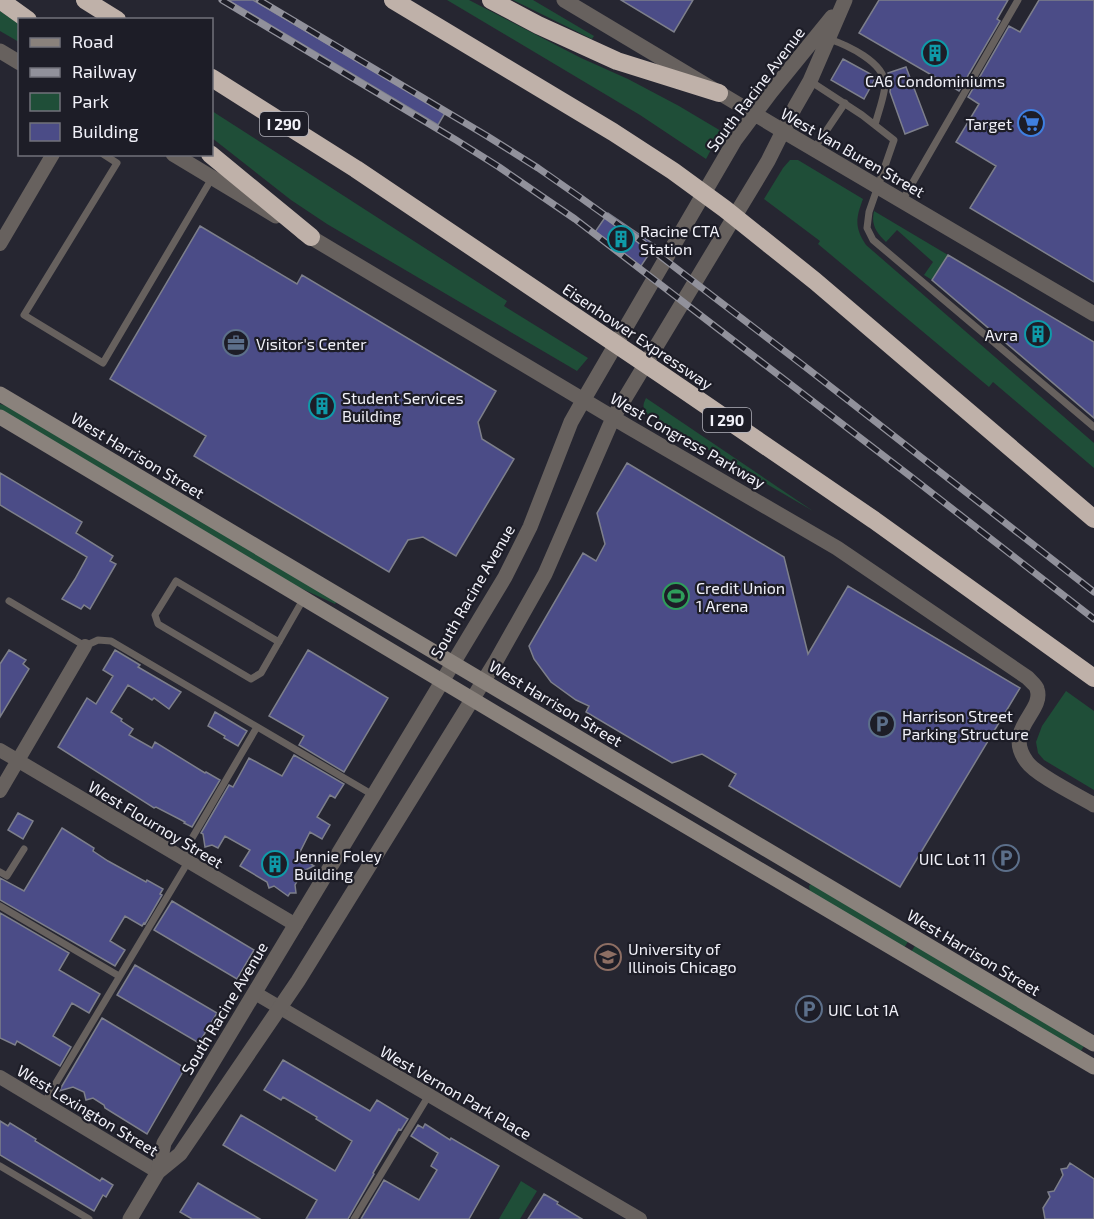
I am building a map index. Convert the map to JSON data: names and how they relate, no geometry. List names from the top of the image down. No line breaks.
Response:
{"streets":{"highway":["I 290","Eisenhower Expressway"],"main road":["West Harrison Street"],"street":["South Racine Avenue","West Van Buren Street","West Congress Parkway","West Flournoy Street","West Vernon Park Place","West Lexington Street"]},"crossings":[["South Racine Avenue","West Van Buren Street"],["South Racine Avenue","West Congress Parkway"],["South Racine Avenue","West Harrison Street"],["South Racine Avenue","West Flournoy Street"],["South Racine Avenue","West Vernon Park Place"],["South Racine Avenue","West Lexington Street"]],"places":{"building":["CA6 Condominiums","Racine CTA Station","Avra","Student Services Building","Jennie Foley Building"],"supermarket":["Target"],"office":["Visitor's Center"],"sports":["Credit Union 1 Arena"],"parking":["Harrison Street Parking Structure","UIC Lot 11","UIC Lot 1A"],"school or university":["University of Illinois Chicago"]},"legend":["Road","Railway","Park","Building"]}
